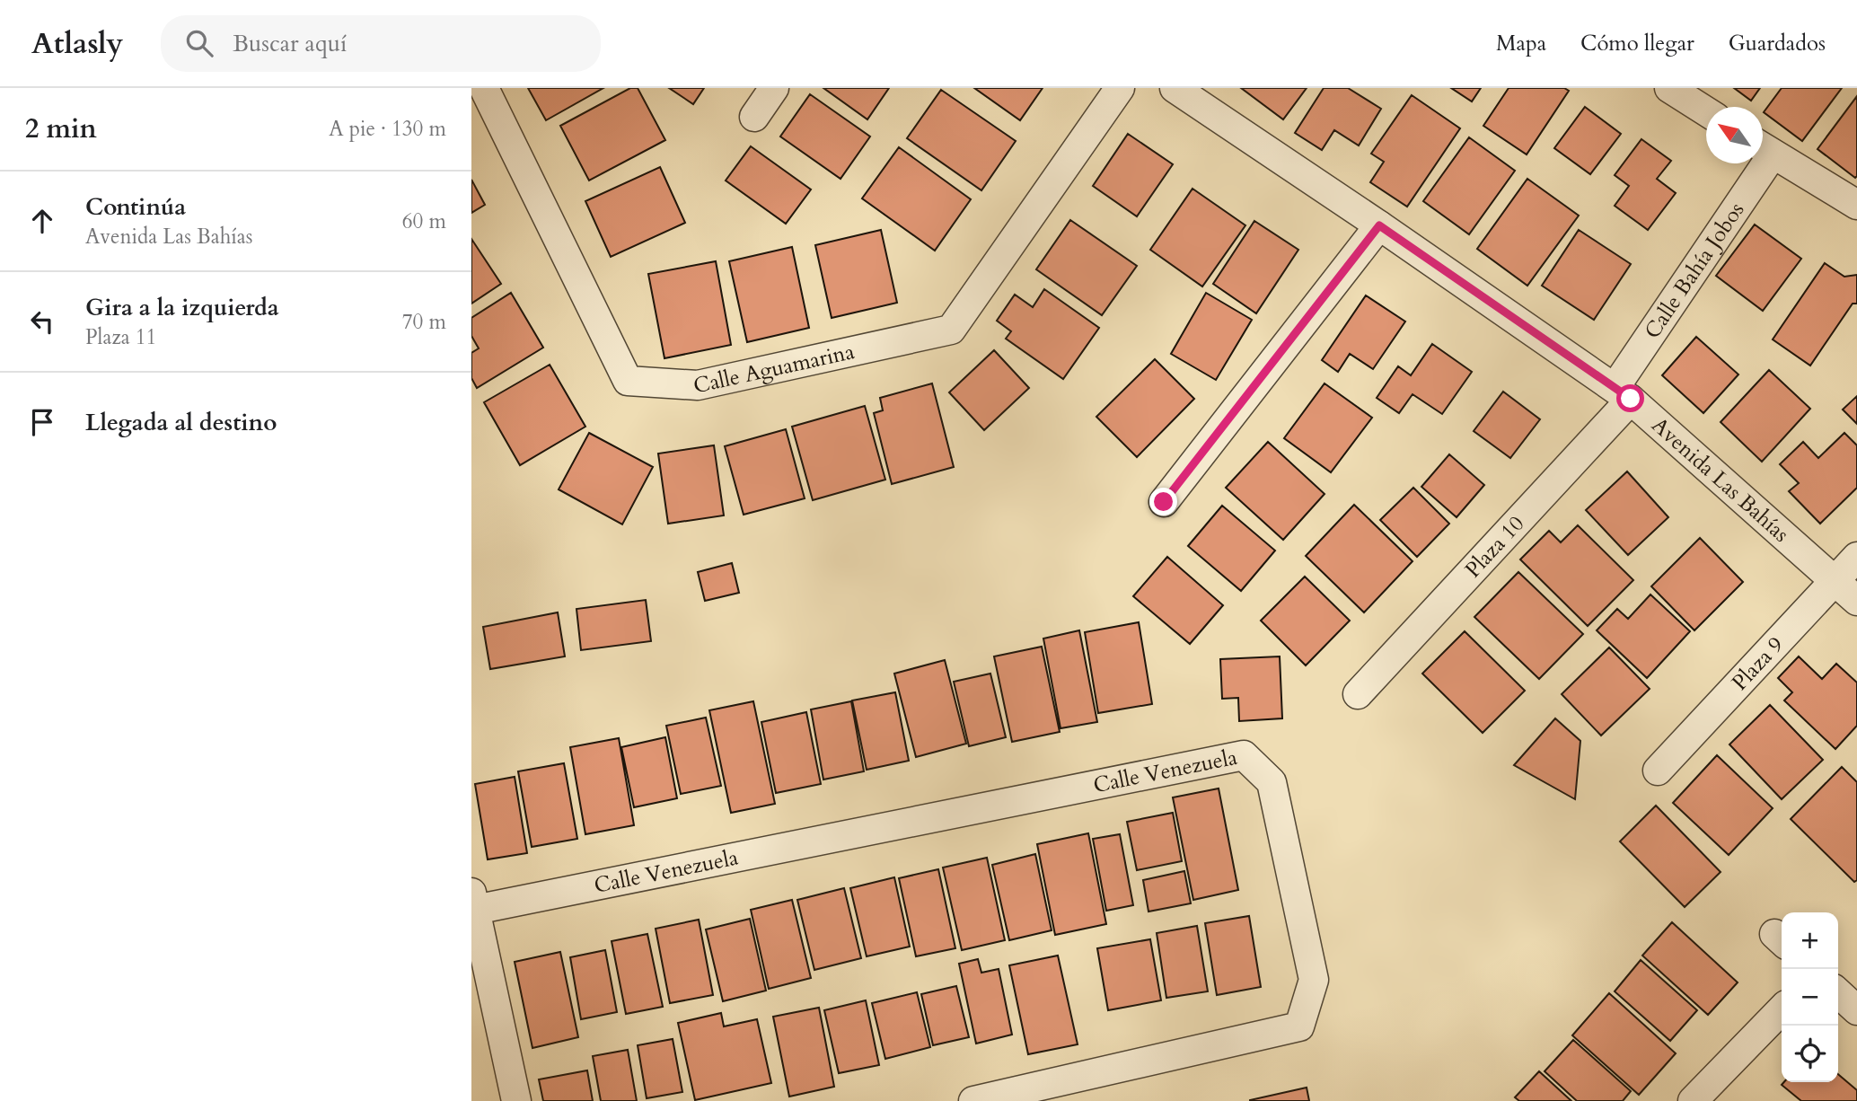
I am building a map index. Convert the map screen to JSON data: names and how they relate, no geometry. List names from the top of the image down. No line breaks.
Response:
{"streets":{"street":["Calle Bahía Jobos","Calle Aguamarina","Avenida Las Bahías","Plaza 10","Plaza 9","Calle Venezuela"]},"crossings":[["Calle Bahía Jobos","Avenida Las Bahías"],["Calle Bahía Jobos","Plaza 10"],["Avenida Las Bahías","Plaza 10"],["Avenida Las Bahías","Plaza 9"]],"north":"top left","page":{"header":"Atlasly","search":"Buscar aquí","nav":["Mapa","Cómo llegar","Guardados"],"heading":["2 min","A pie · 130 m"],"list":[["Continúa","Avenida Las Bahías","60 m"],["Gira a la izquierda","Plaza 11","70 m"],"Llegada al destino"],"map_buttons":["+","−"]}}
